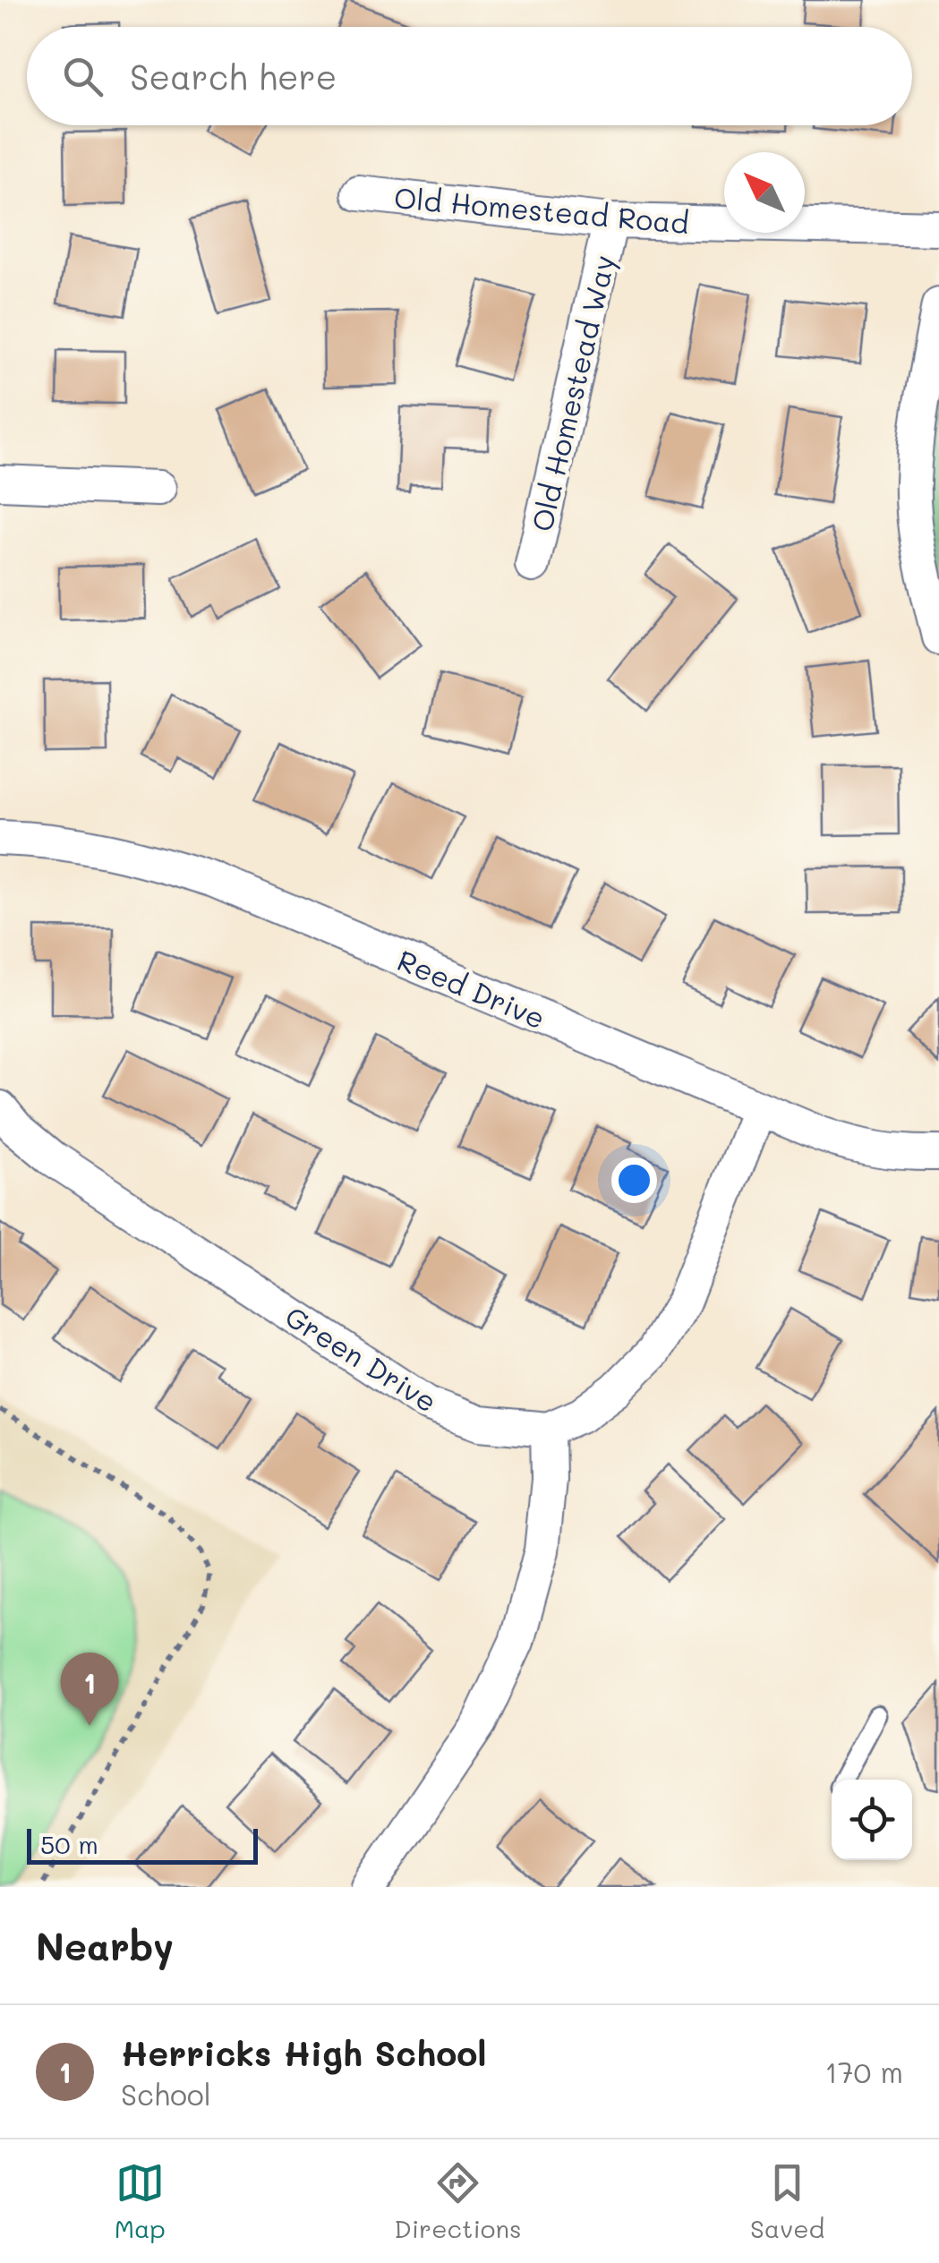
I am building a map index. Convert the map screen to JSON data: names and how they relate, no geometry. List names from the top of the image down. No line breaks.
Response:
{"streets":{"street":["Old Homestead Road","Old Homestead Way","Reed Drive","Green Drive"]},"crossings":[["Old Homestead Road","Old Homestead Way"]],"scale_bar":"50 m","north":"top left","page":{"search":"Search here","pins":"1","scale":"50 m","heading":"Nearby","list":[{"mark":"1","name":"Herricks High School","note":"School","value":"170 m"}],"nav":["Map","Directions","Saved"]}}
